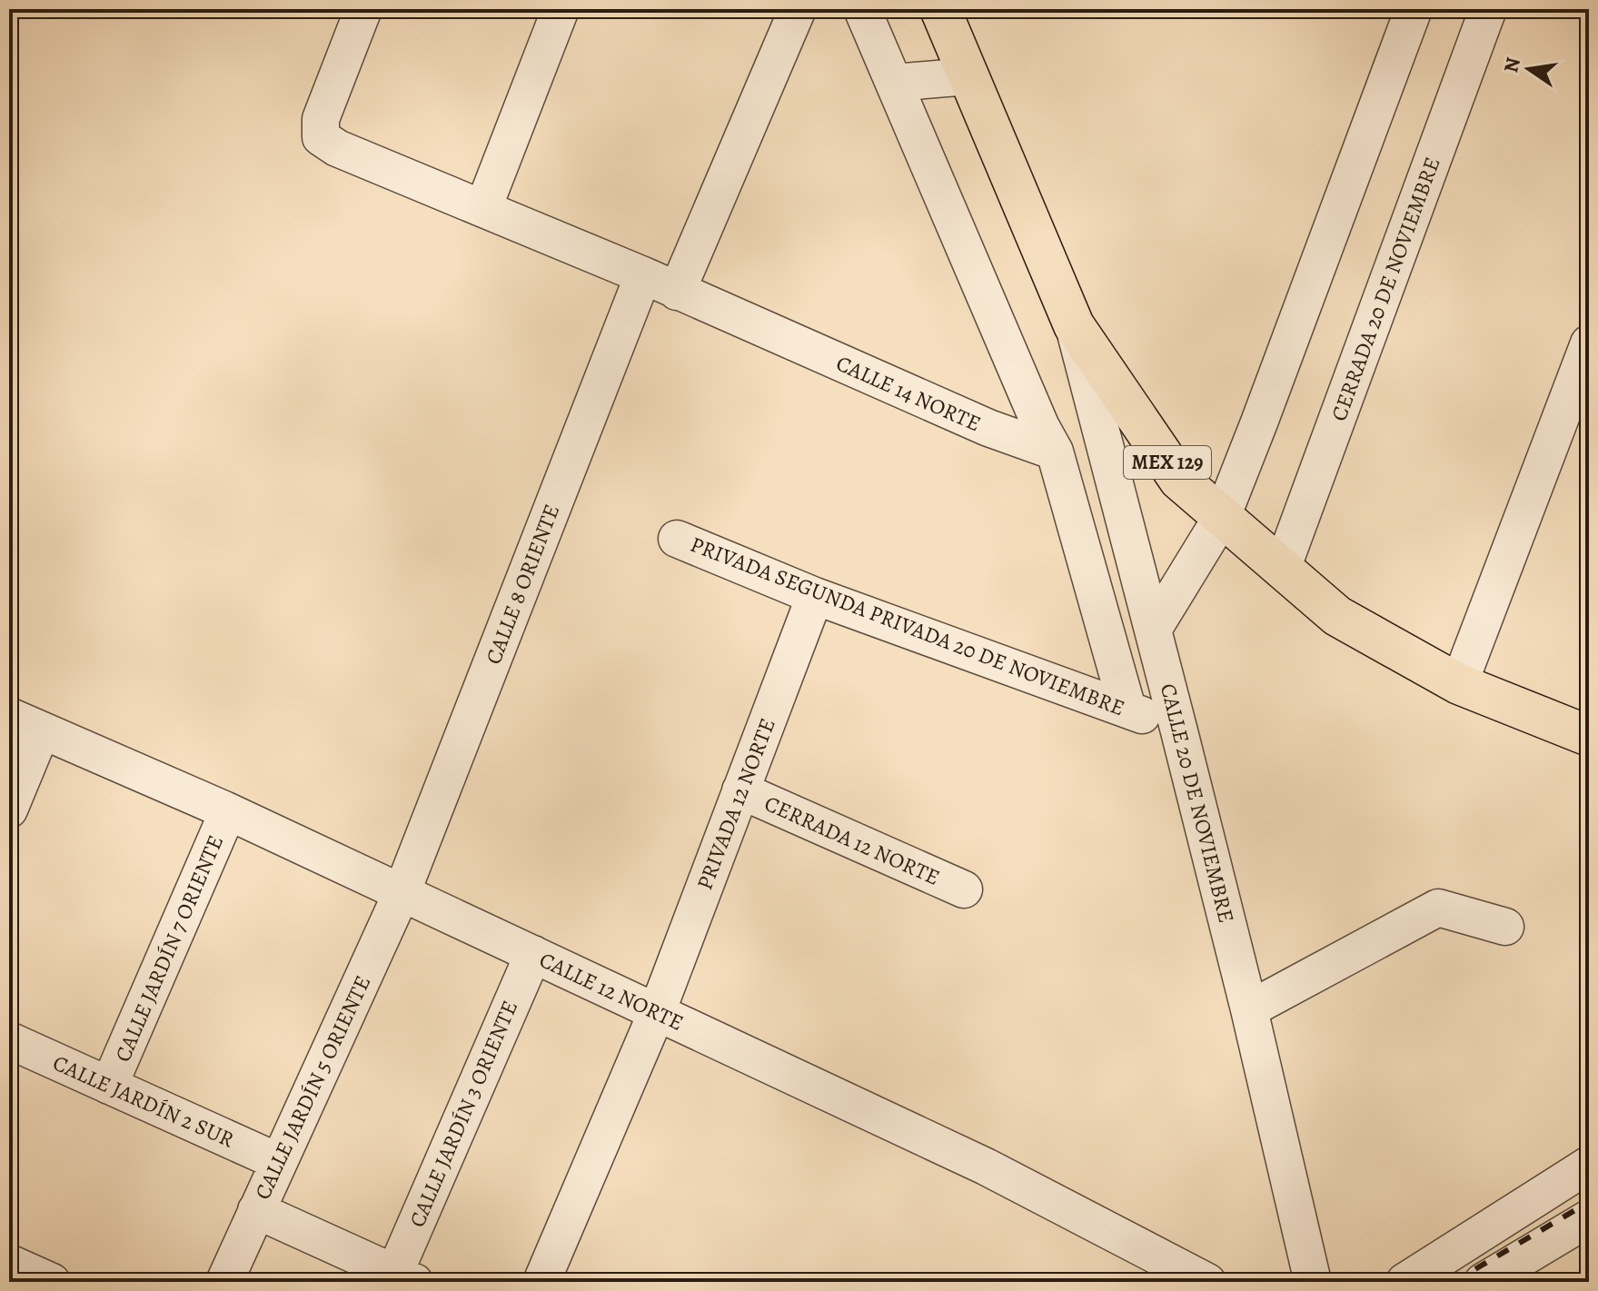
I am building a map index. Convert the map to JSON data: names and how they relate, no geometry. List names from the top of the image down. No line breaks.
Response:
{"streets":{"main road":["MEX 129"],"street":["CERRADA 20 DE NOVIEMBRE","CALLE 14 NORTE","CALLE 8 ORIENTE","PRIVADA SEGUNDA PRIVADA 20 DE NOVIEMBRE","CALLE 20 DE NOVIEMBRE","PRIVADA 12 NORTE","CERRADA 12 NORTE","CALLE JARDÍN 7 ORIENTE","CALLE 12 NORTE","CALLE JARDÍN 5 ORIENTE","CALLE JARDÍN 2 SUR","CALLE JARDÍN 3 ORIENTE"]},"crossings":[["CERRADA 20 DE NOVIEMBRE","MEX 129"],["CALLE 14 NORTE","CALLE 8 ORIENTE"],["MEX 129","CALLE 20 DE NOVIEMBRE"],["CALLE 8 ORIENTE","CALLE 12 NORTE"],["CALLE 8 ORIENTE","CALLE JARDÍN 5 ORIENTE"],["PRIVADA SEGUNDA PRIVADA 20 DE NOVIEMBRE","CALLE 20 DE NOVIEMBRE"],["PRIVADA SEGUNDA PRIVADA 20 DE NOVIEMBRE","PRIVADA 12 NORTE"],["PRIVADA 12 NORTE","CERRADA 12 NORTE"],["PRIVADA 12 NORTE","CALLE 12 NORTE"],["CALLE JARDÍN 7 ORIENTE","CALLE 12 NORTE"],["CALLE JARDÍN 7 ORIENTE","CALLE JARDÍN 2 SUR"],["CALLE 12 NORTE","CALLE JARDÍN 5 ORIENTE"],["CALLE 12 NORTE","CALLE JARDÍN 3 ORIENTE"],["CALLE JARDÍN 5 ORIENTE","CALLE JARDÍN 2 SUR"]],"north":"left"}
